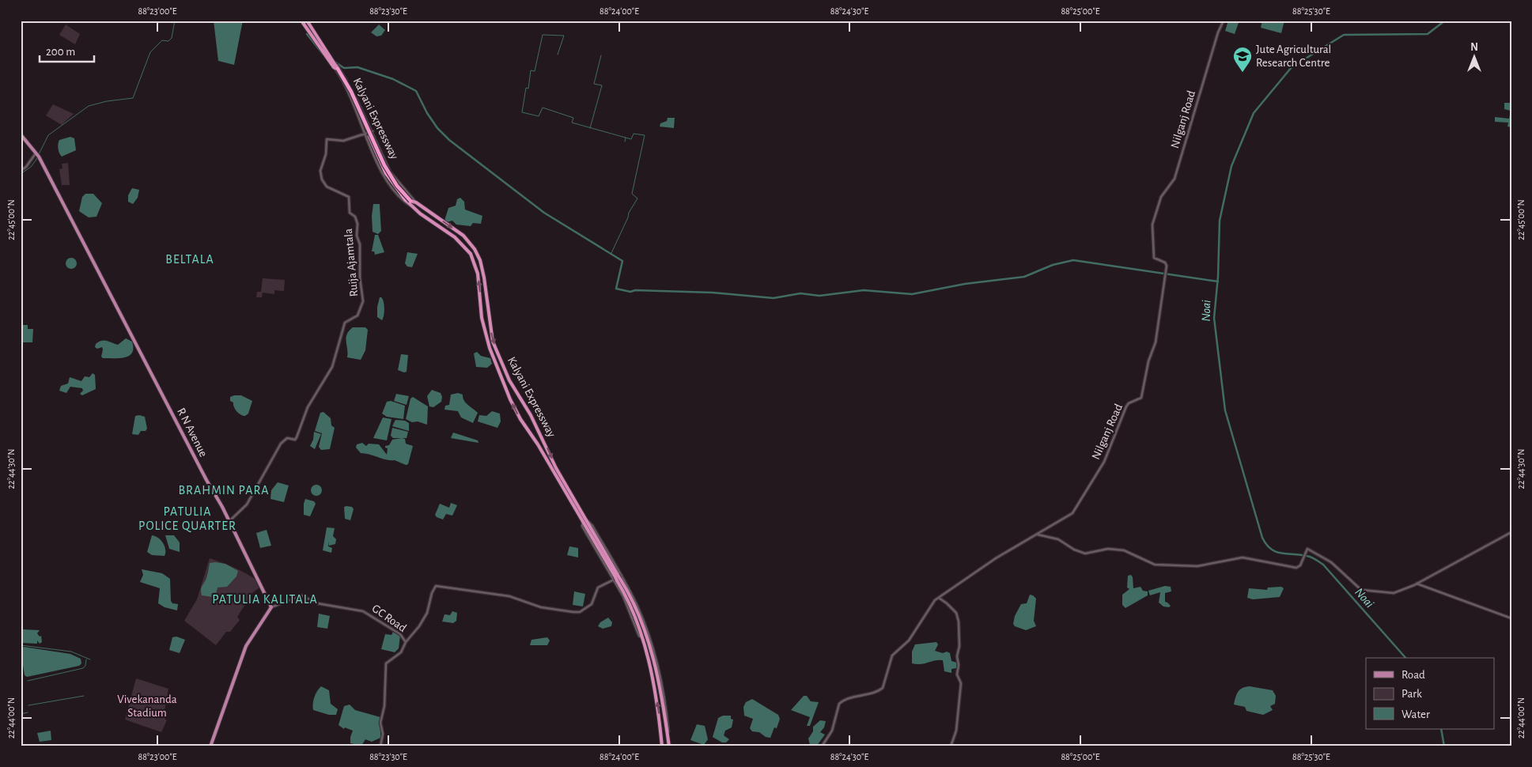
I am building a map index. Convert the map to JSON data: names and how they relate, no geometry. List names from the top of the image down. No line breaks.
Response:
{"streets":{"highway":["Kalyani Expressway"],"main road":["R N Avenue"],"street":["Nilganj Road","Ruija Ajamtala","GC Road"]},"crossings":[["Kalyani Expressway","Ruija Ajamtala"],["Ruija Ajamtala","R N Avenue"],["R N Avenue","GC Road"]],"districts":["BELTALA","BRAHMIN PARA","PATULIA POLICE QUARTER","PATULIA KALITALA"],"water":["Noai"],"parks":["Vivekananda Stadium"],"places":{"school or university":["Jute Agricultural Research Centre"]},"legend":["Road","Park","Water"],"scale_bar":"200 m","north":"top","coordinates":["88°23'00\"E","88°23'30\"E","88°24'00\"E","88°24'30\"E","88°25'00\"E","88°25'30\"E","22°45'00\"N","22°44'30\"N","22°44'00\"N"]}
